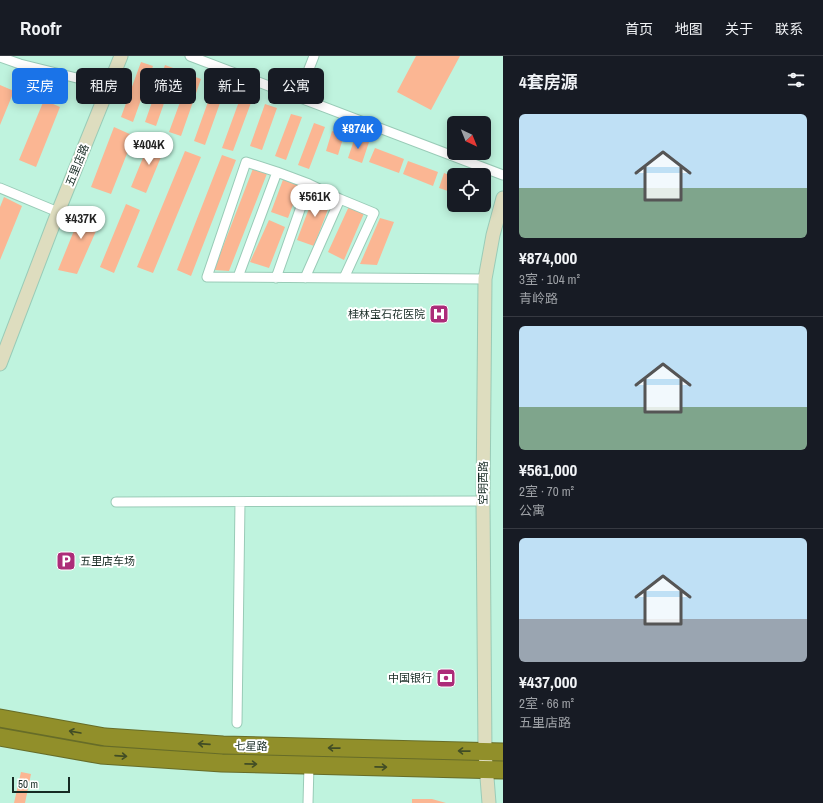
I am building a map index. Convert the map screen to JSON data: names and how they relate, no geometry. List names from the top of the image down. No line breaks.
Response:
{"streets":{"highway":["七星路"],"main road":["五里店路","空明西路"]},"crossings":[["空明西路","七星路"]],"places":{"hospital":["桂林宝石花医院"],"parking":["五里店车场"],"bank":["中国银行"]},"scale_bar":"50 m","north":"bottom right","page":{"header":"Roofr","nav":["首页","地图","关于","联系"],"heading":"4套房源","chip":["买房","租房","筛选","新上","公寓"],"list":[{"name":"¥874,000","note":"3室 · 104 m² · 青岭路"},{"name":"¥561,000","note":"2室 · 70 m² · 公寓"},{"name":"¥437,000","note":"2室 · 66 m² · 五里店路"}],"price":["¥874K","¥404K","¥561K","¥437K"],"scale":"50 m"}}
